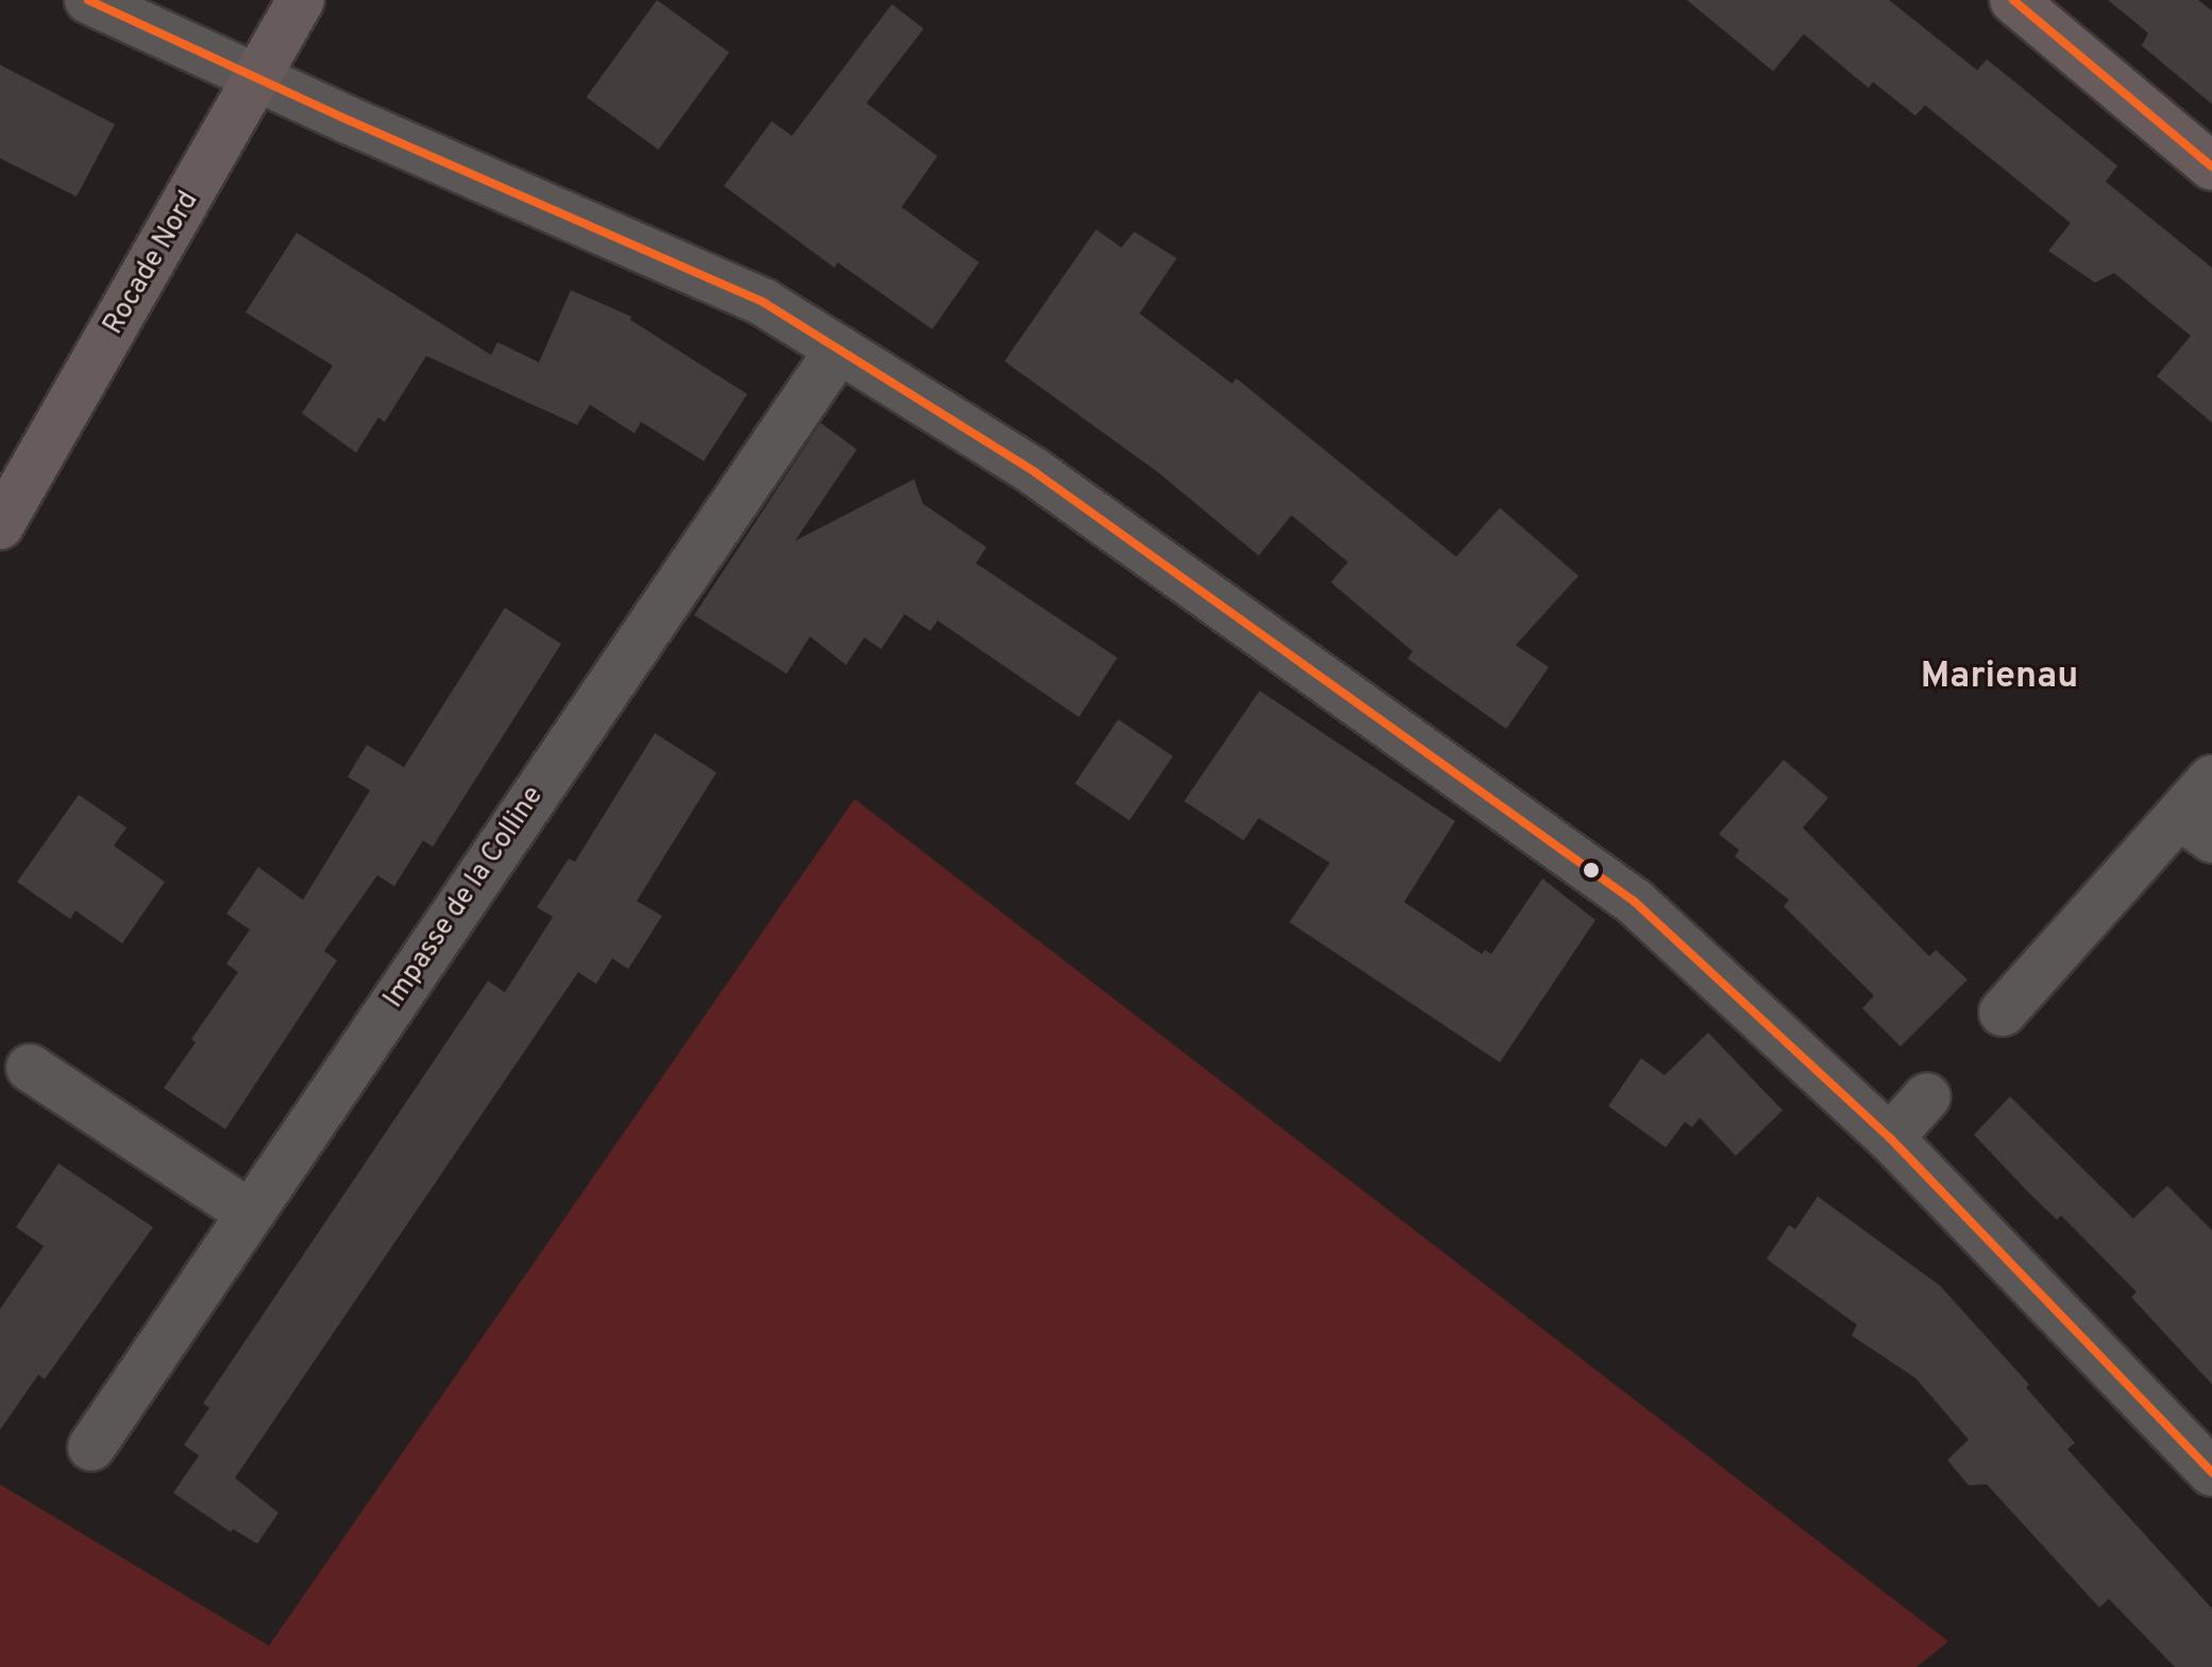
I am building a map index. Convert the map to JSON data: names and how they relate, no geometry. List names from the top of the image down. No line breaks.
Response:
{"streets":{"main road":["Rocade Nord"],"street":["Impasse de la Colline"]},"districts":["Marienau"]}
